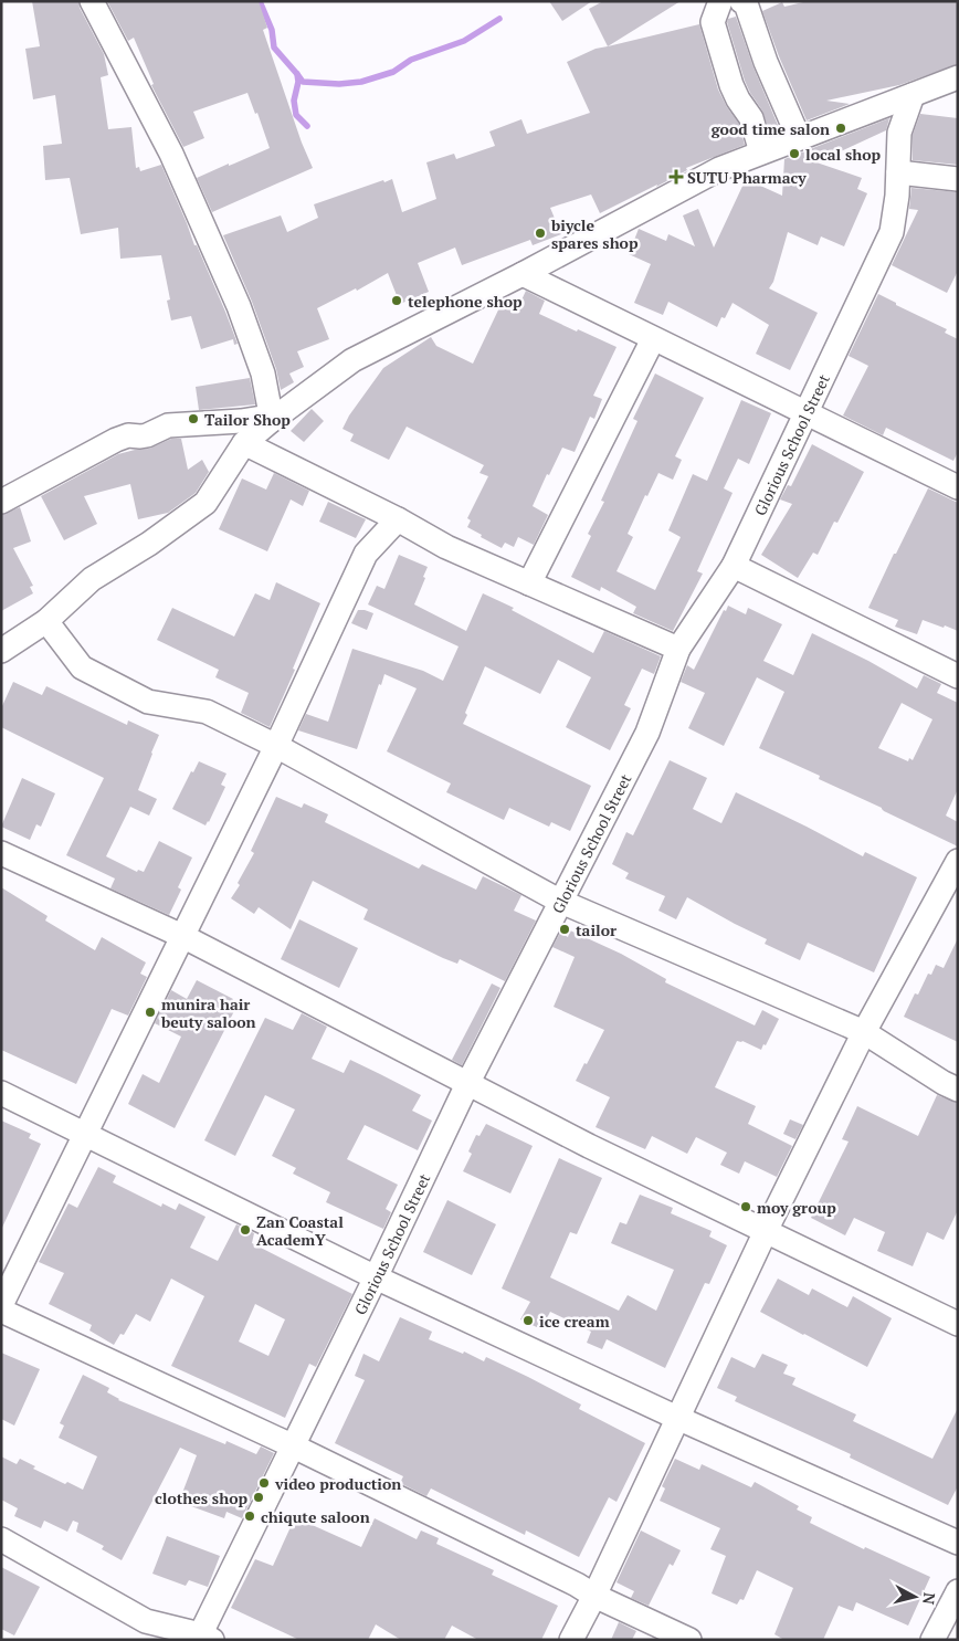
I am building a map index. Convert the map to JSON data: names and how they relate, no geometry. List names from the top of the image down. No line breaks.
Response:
{"streets":{"street":["Glorious School Street"]},"places":{"other":["good time salon","local shop","biycle spares shop","telephone shop","Tailor Shop","tailor","munira hair beuty saloon","moy group","Zan Coastal AcademY","ice cream","video production","clothes shop","chiqute saloon"],"health":["SUTU Pharmacy"]},"north":"right"}
